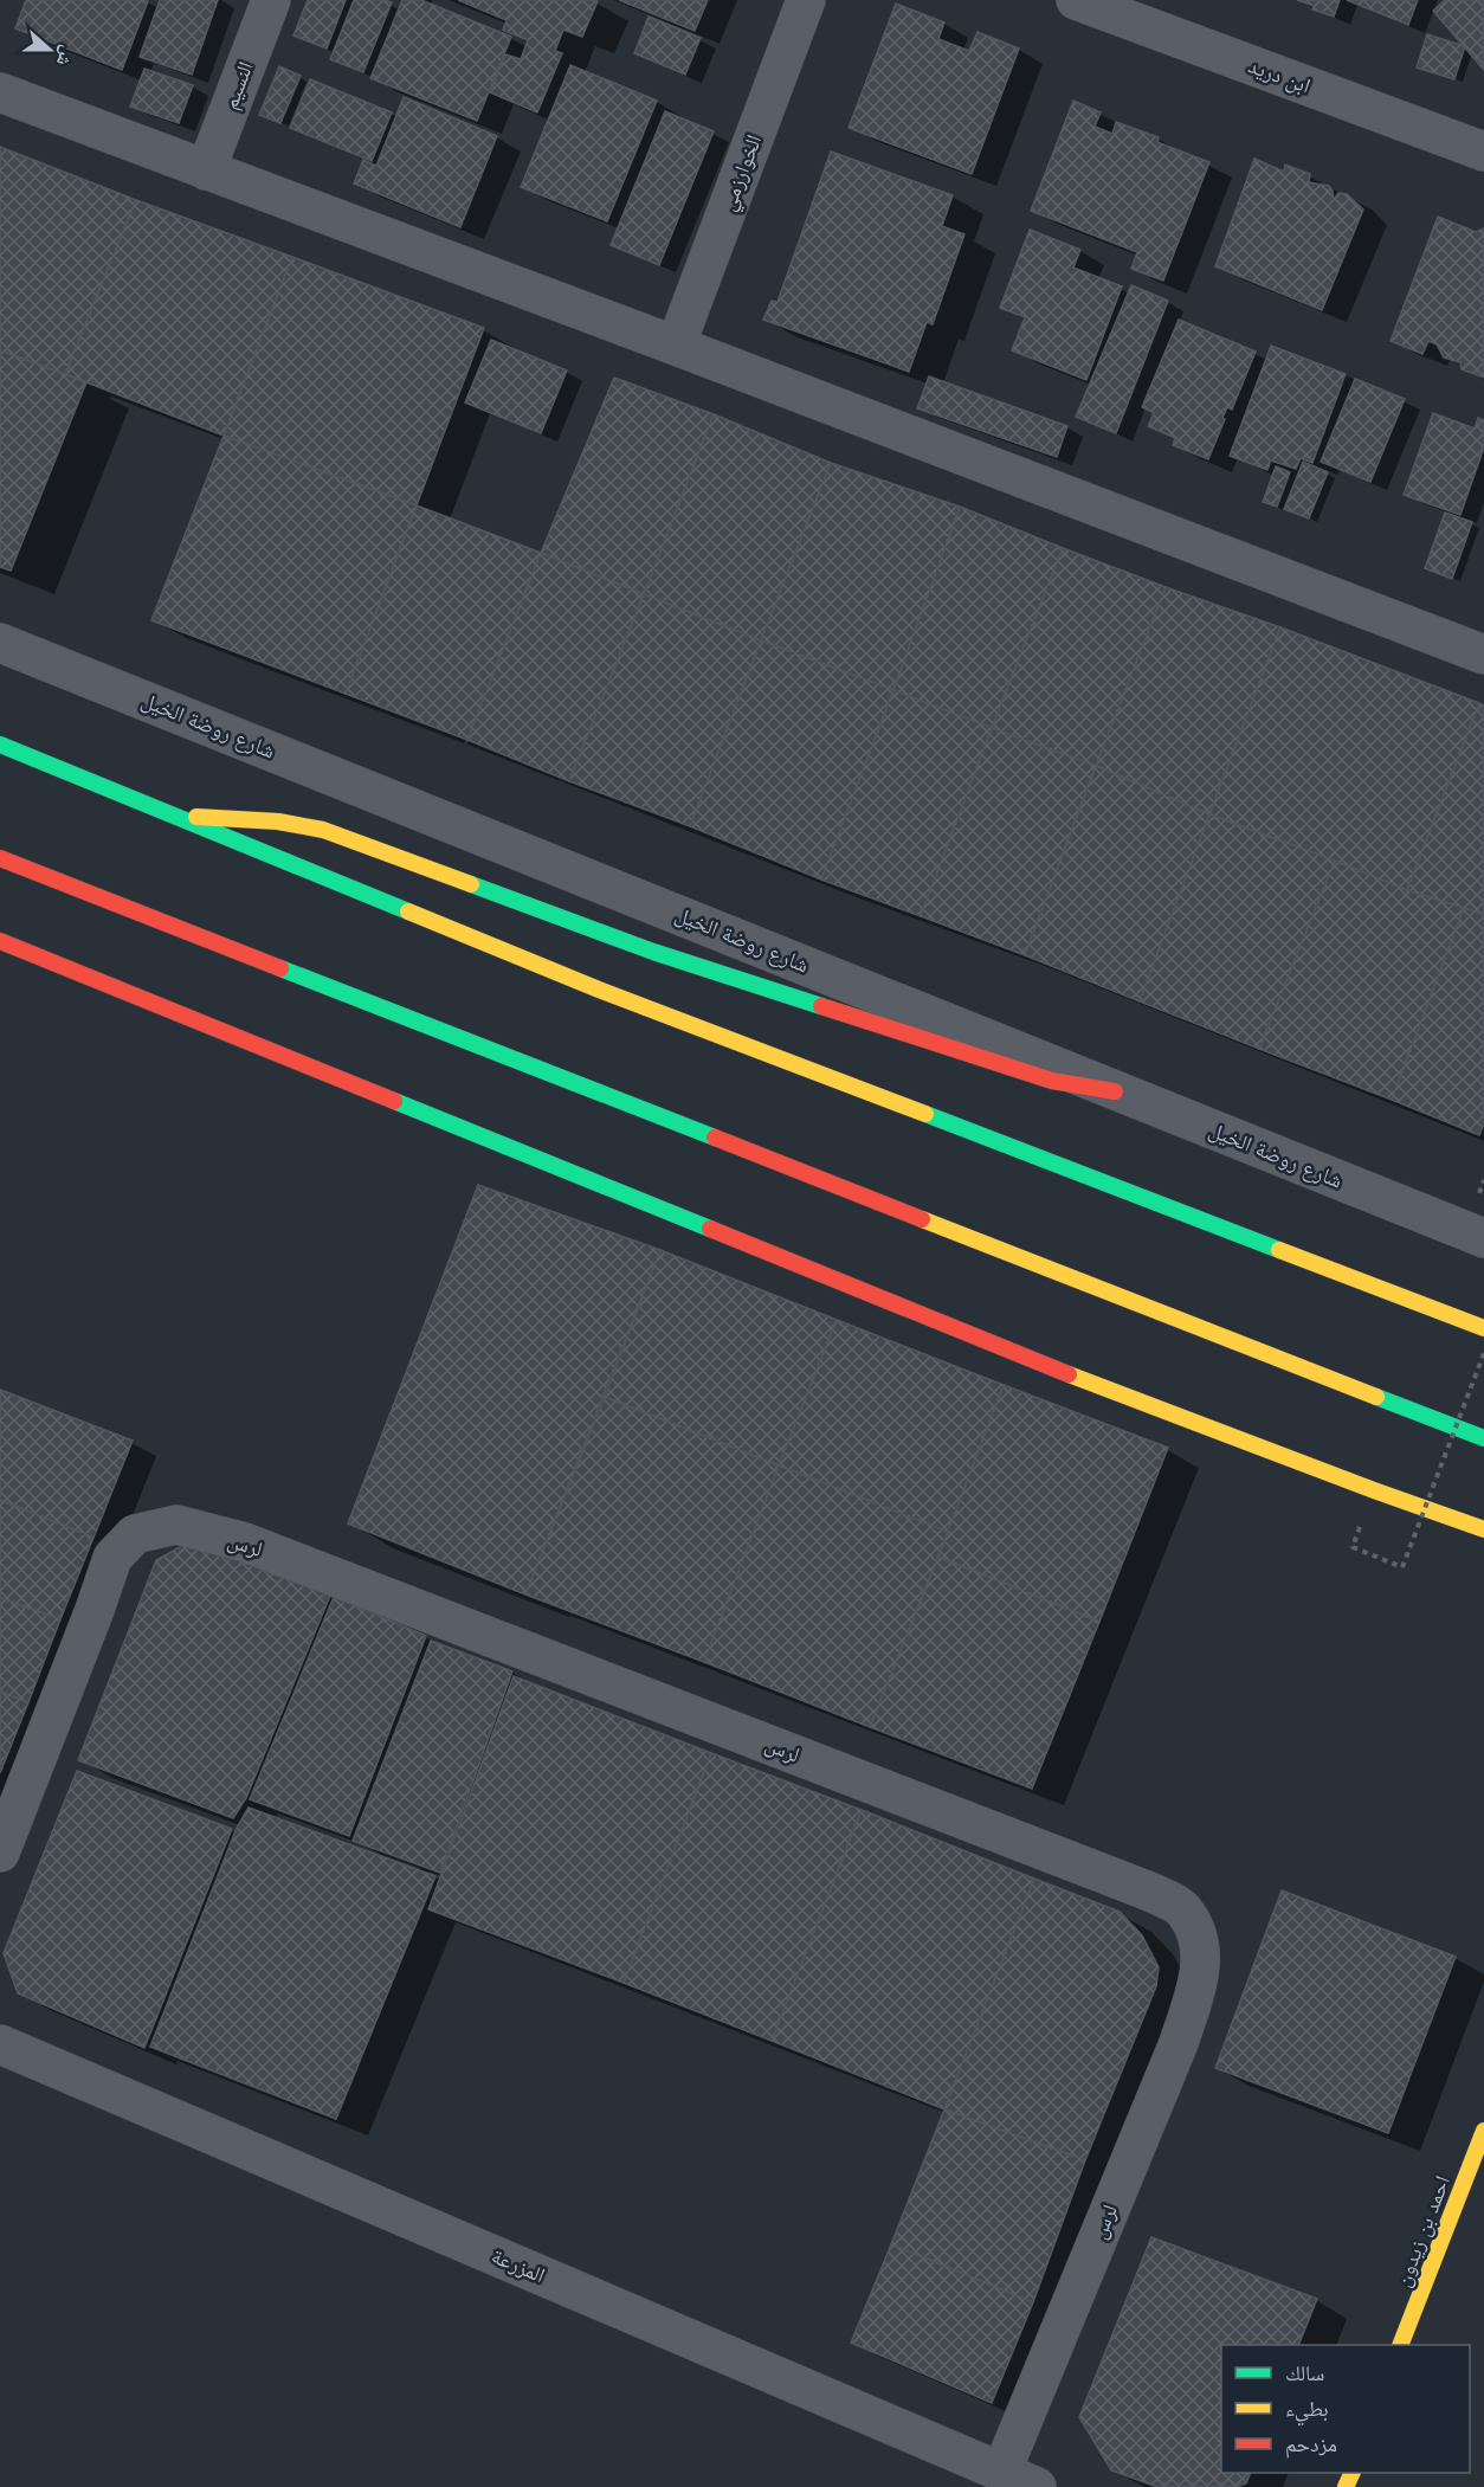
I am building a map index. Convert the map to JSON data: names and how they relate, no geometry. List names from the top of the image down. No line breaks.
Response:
{"streets":{"main road":["احمد بن زيدون"],"street":["ابن دريد","النسيم","الخوارزمي","شارع روضة الخيل","لرس","المزرعة"]},"crossings":[["لرس","المزرعة"]],"legend":["سالك","بطيء","مزدحم"],"north":"right"}
